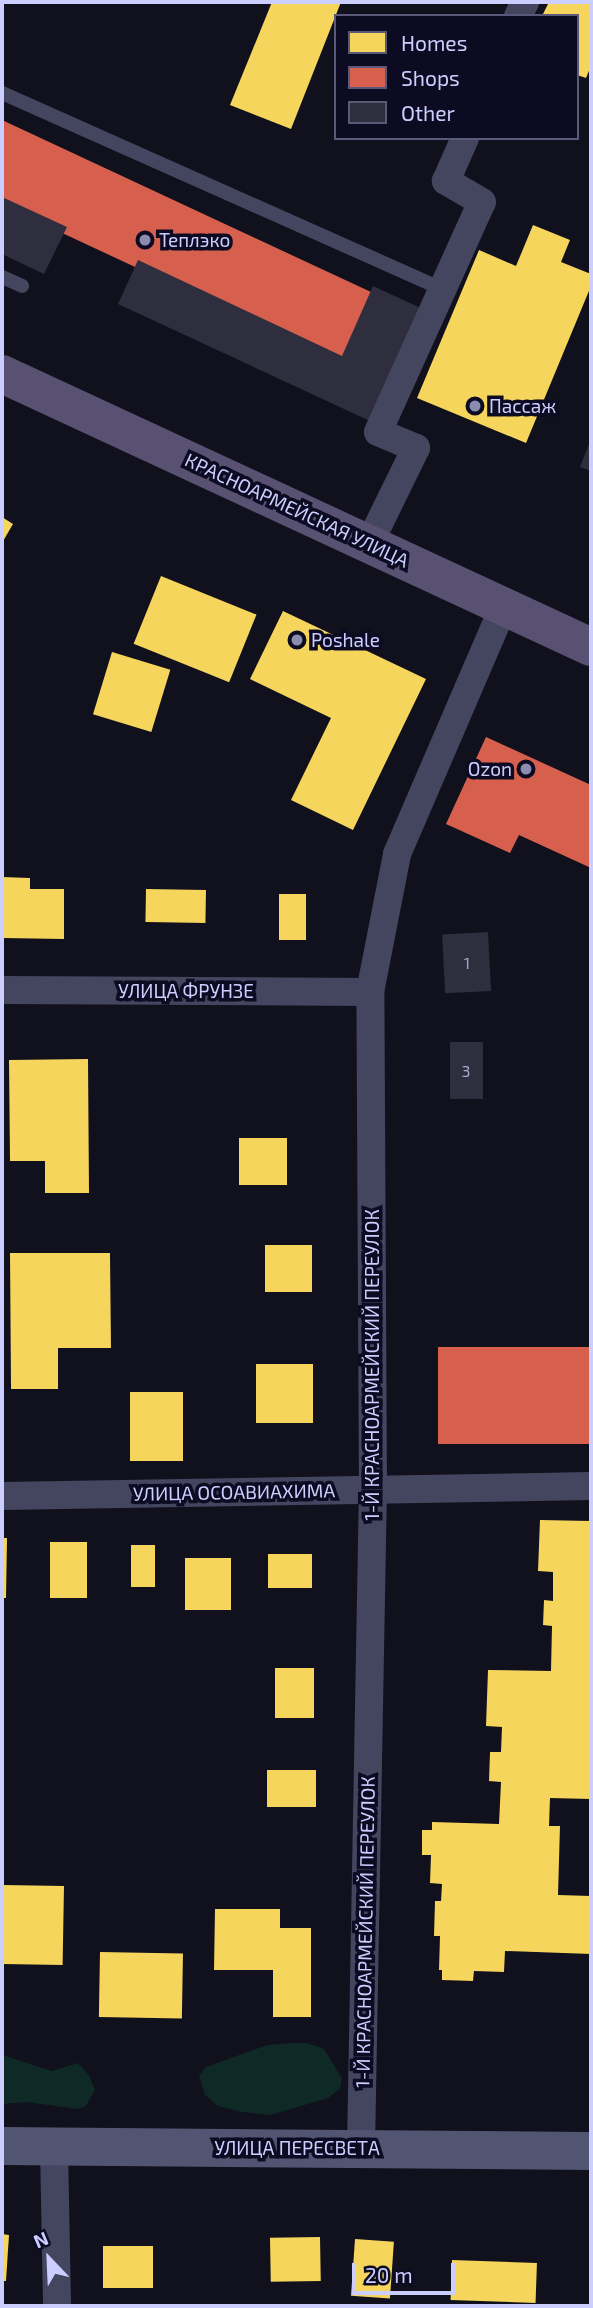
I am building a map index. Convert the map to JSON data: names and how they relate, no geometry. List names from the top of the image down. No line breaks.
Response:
{"streets":{"main road":["КРАСНОАРМЕЙСКАЯ УЛИЦА","УЛИЦА ПЕРЕСВЕТА"],"street":["УЛИЦА ФРУНЗЕ","1-Й КРАСНОАРМЕЙСКИЙ ПЕРЕУЛОК","УЛИЦА ОСОАВИАХИМА"]},"crossings":[["КРАСНОАРМЕЙСКАЯ УЛИЦА","1-Й КРАСНОАРМЕЙСКИЙ ПЕРЕУЛОК"],["УЛИЦА ФРУНЗЕ","1-Й КРАСНОАРМЕЙСКИЙ ПЕРЕУЛОК"],["1-Й КРАСНОАРМЕЙСКИЙ ПЕРЕУЛОК","УЛИЦА ОСОАВИАХИМА"],["1-Й КРАСНОАРМЕЙСКИЙ ПЕРЕУЛОК","УЛИЦА ПЕРЕСВЕТА"]],"places":["Теплэко","Пассаж","Poshale","Ozon"],"house_numbers":["1","3"],"legend":["Homes","Shops","Other"],"scale_bar":"20 m","north":"top left"}
